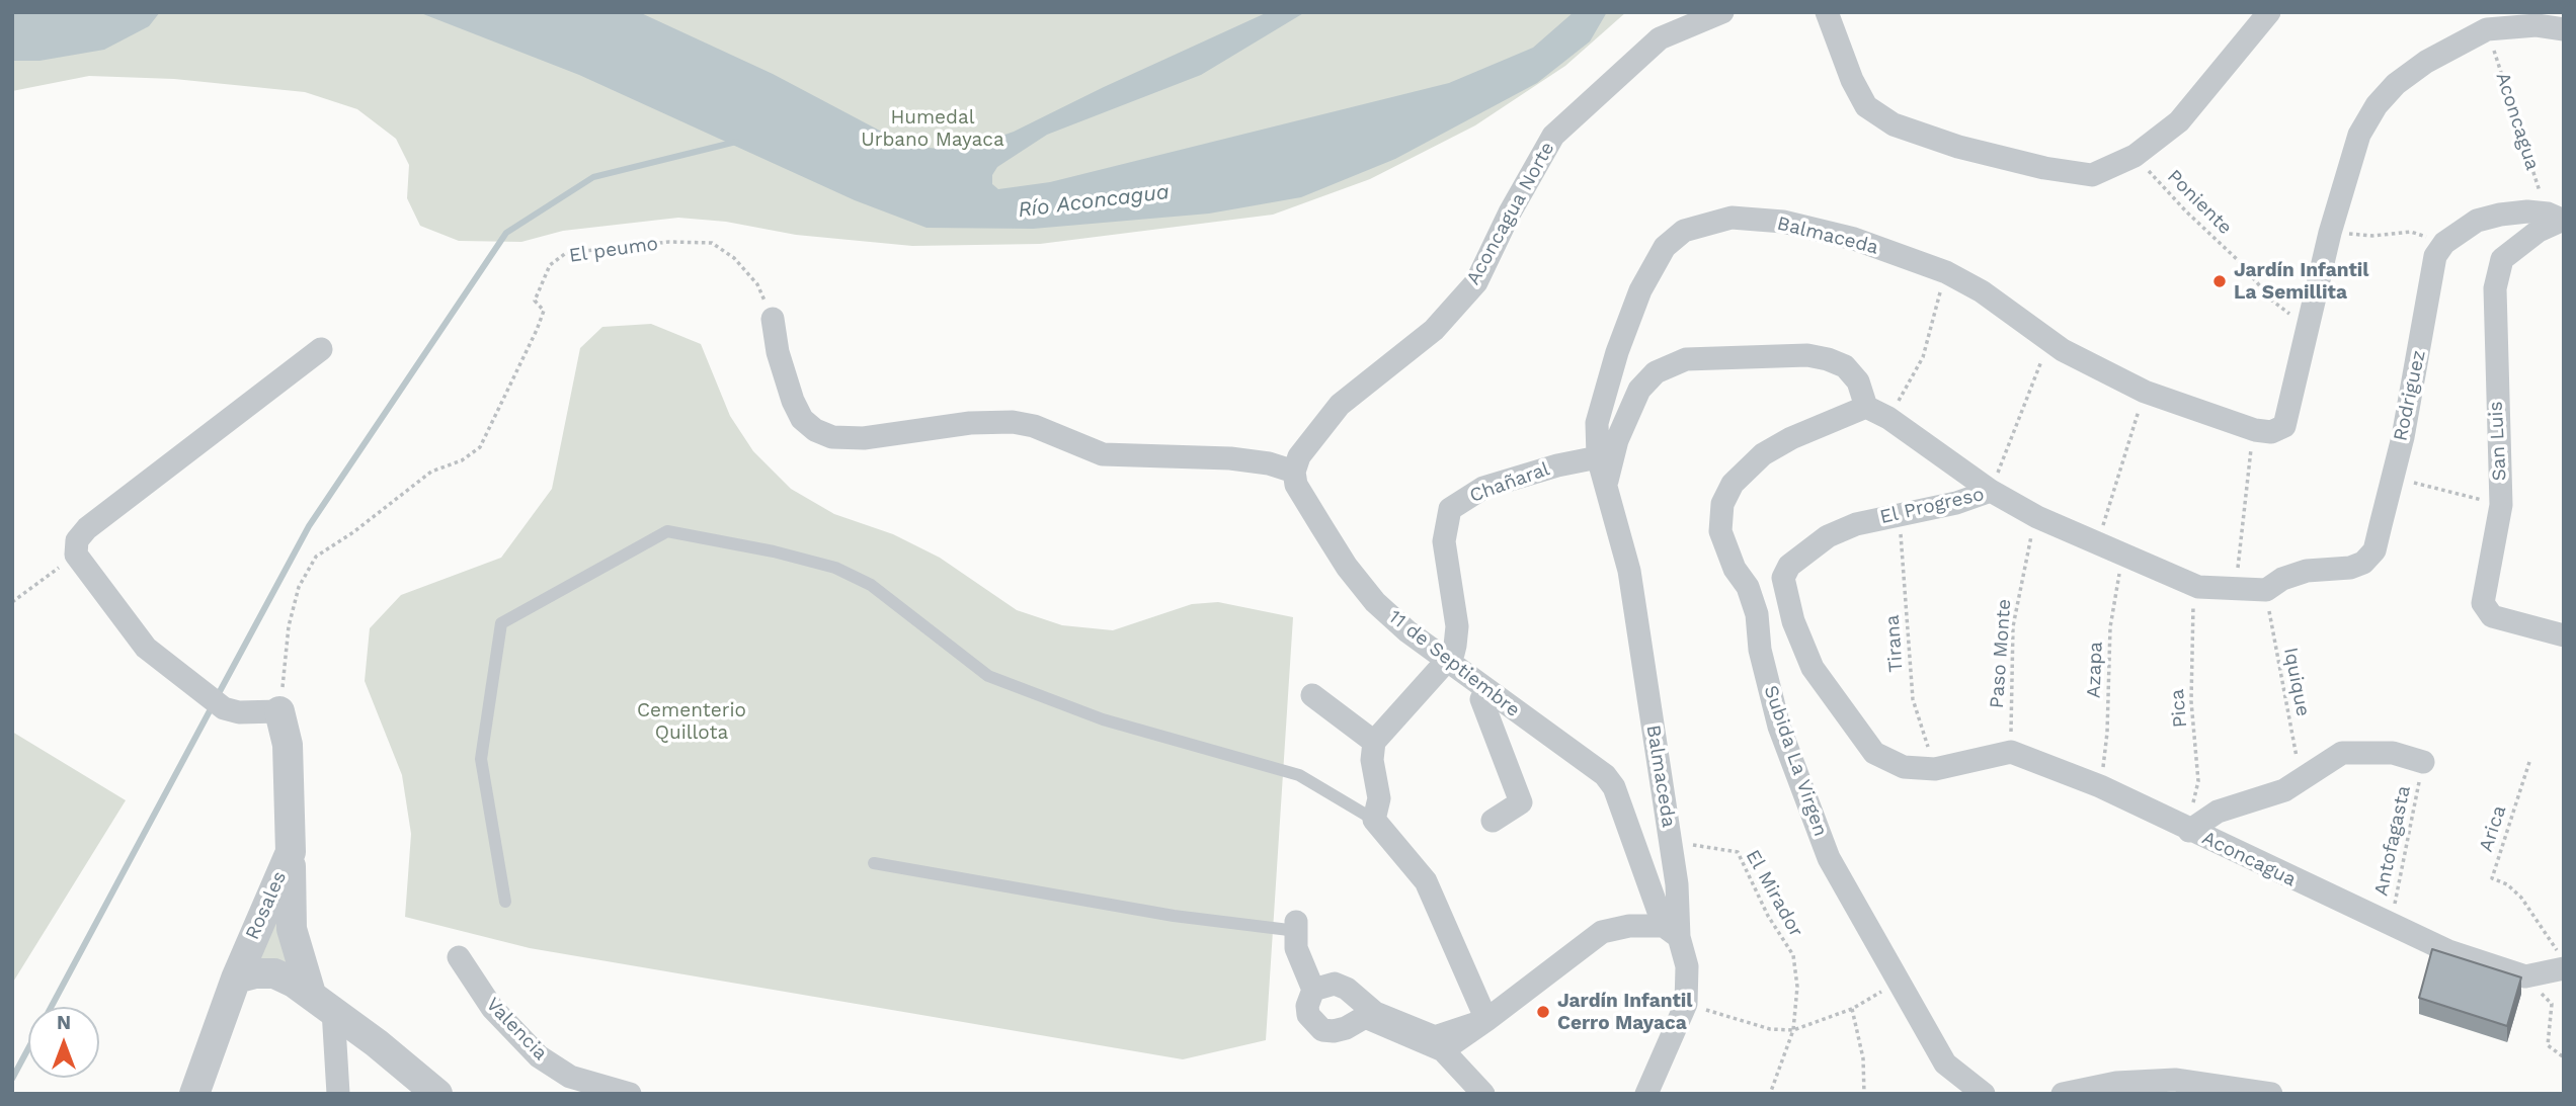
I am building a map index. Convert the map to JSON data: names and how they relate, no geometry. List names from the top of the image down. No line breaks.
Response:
{"streets":{"street":["Aconcagua","Aconcagua Norte","Balmaceda","Rodriguez","San Luis","Chañaral","El Progreso","11 de Septiembre","Subida La Virgen","Rosales","Valencia"],"path":["Poniente","El peumo","Tirana","Paso Monte","Azapa","Iquique","Pica","Arica","Antofagasta","El Mirador"]},"crossings":[["Aconcagua","San Luis"],["Aconcagua","Paso Monte"],["Aconcagua","Azapa"],["Aconcagua","Pica"],["Aconcagua","Antofagasta"],["Aconcagua Norte","11 de Septiembre"],["Balmaceda","Chañaral"],["Balmaceda","11 de Septiembre"],["Balmaceda","El Mirador"],["El peumo","Rosales"],["Rodriguez","El Progreso"],["Chañaral","11 de Septiembre"],["El Progreso","Tirana"],["El Progreso","Paso Monte"],["El Progreso","Azapa"],["El Progreso","Iquique"],["El Progreso","Pica"]],"water":["Río Aconcagua"],"parks":["Humedal Urbano Mayaca","Cementerio Quillota"],"places":["Jardín Infantil La Semillita","Jardín Infantil Cerro Mayaca"],"north":"top"}
